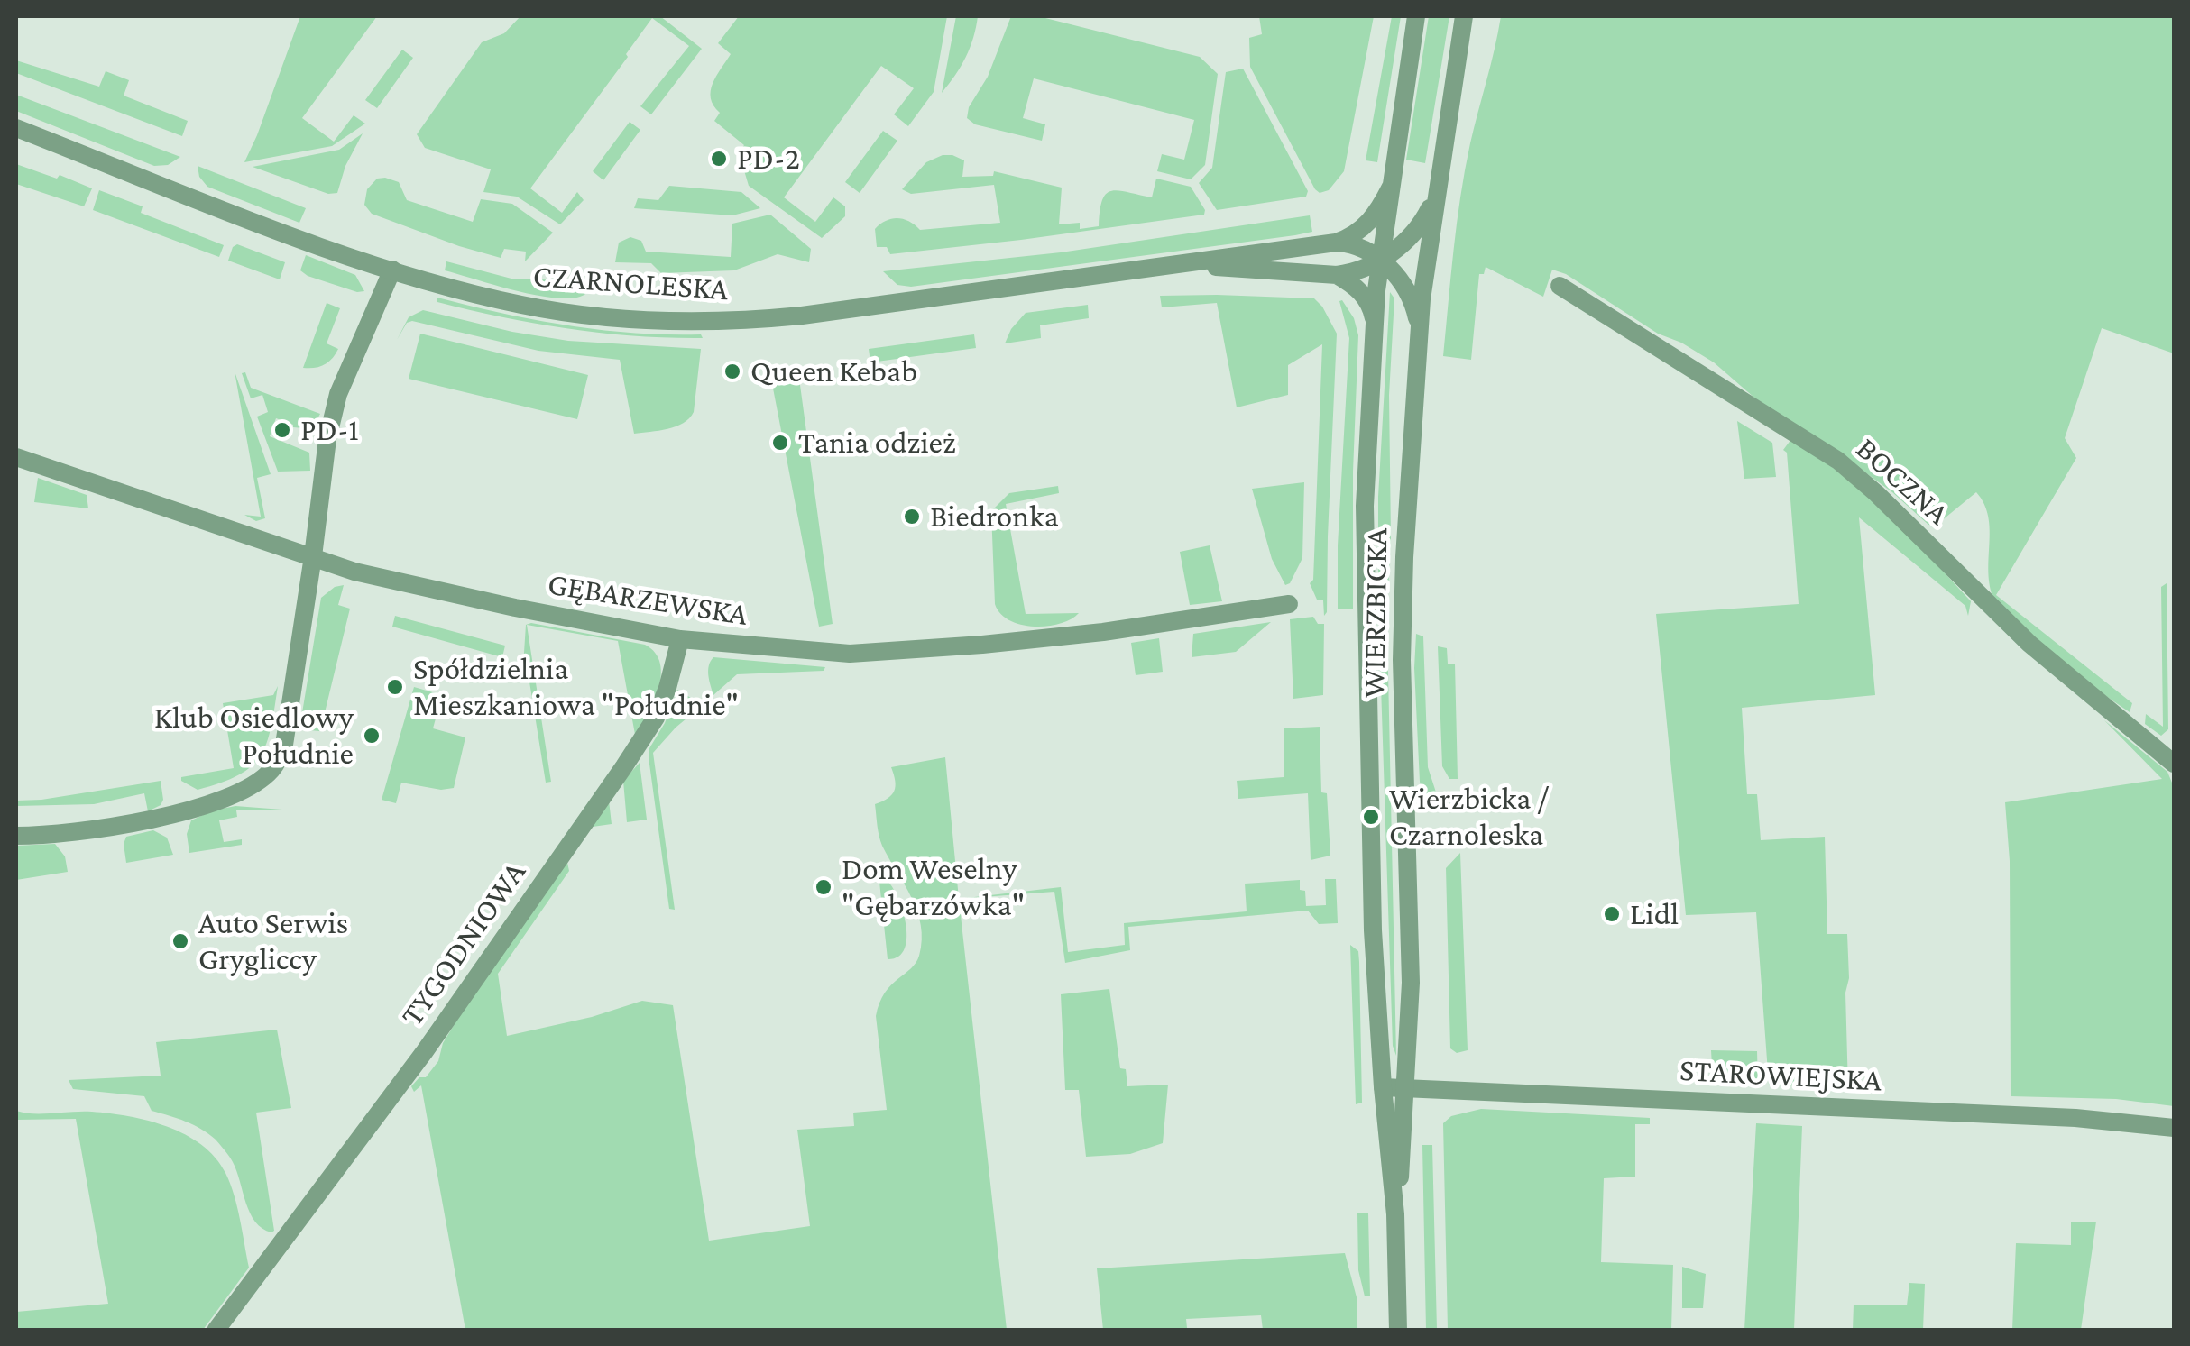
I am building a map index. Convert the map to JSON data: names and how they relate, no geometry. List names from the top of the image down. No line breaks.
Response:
{"streets":{"street":["CZARNOLESKA","BOCZNA","GĘBARZEWSKA","WIERZBICKA","TYGODNIOWA","STAROWIEJSKA"]},"crossings":[["CZARNOLESKA","WIERZBICKA"],["GĘBARZEWSKA","TYGODNIOWA"],["WIERZBICKA","STAROWIEJSKA"]],"places":["PD-2","Queen Kebab","PD-1","Tania odzież","Biedronka","Spółdzielnia Mieszkaniowa \"Południe\"","Klub Osiedlowy Południe","Wierzbicka / Czarnoleska","Dom Weselny \"Gębarzówka\"","Lidl","Auto Serwis Grygliccy"]}
